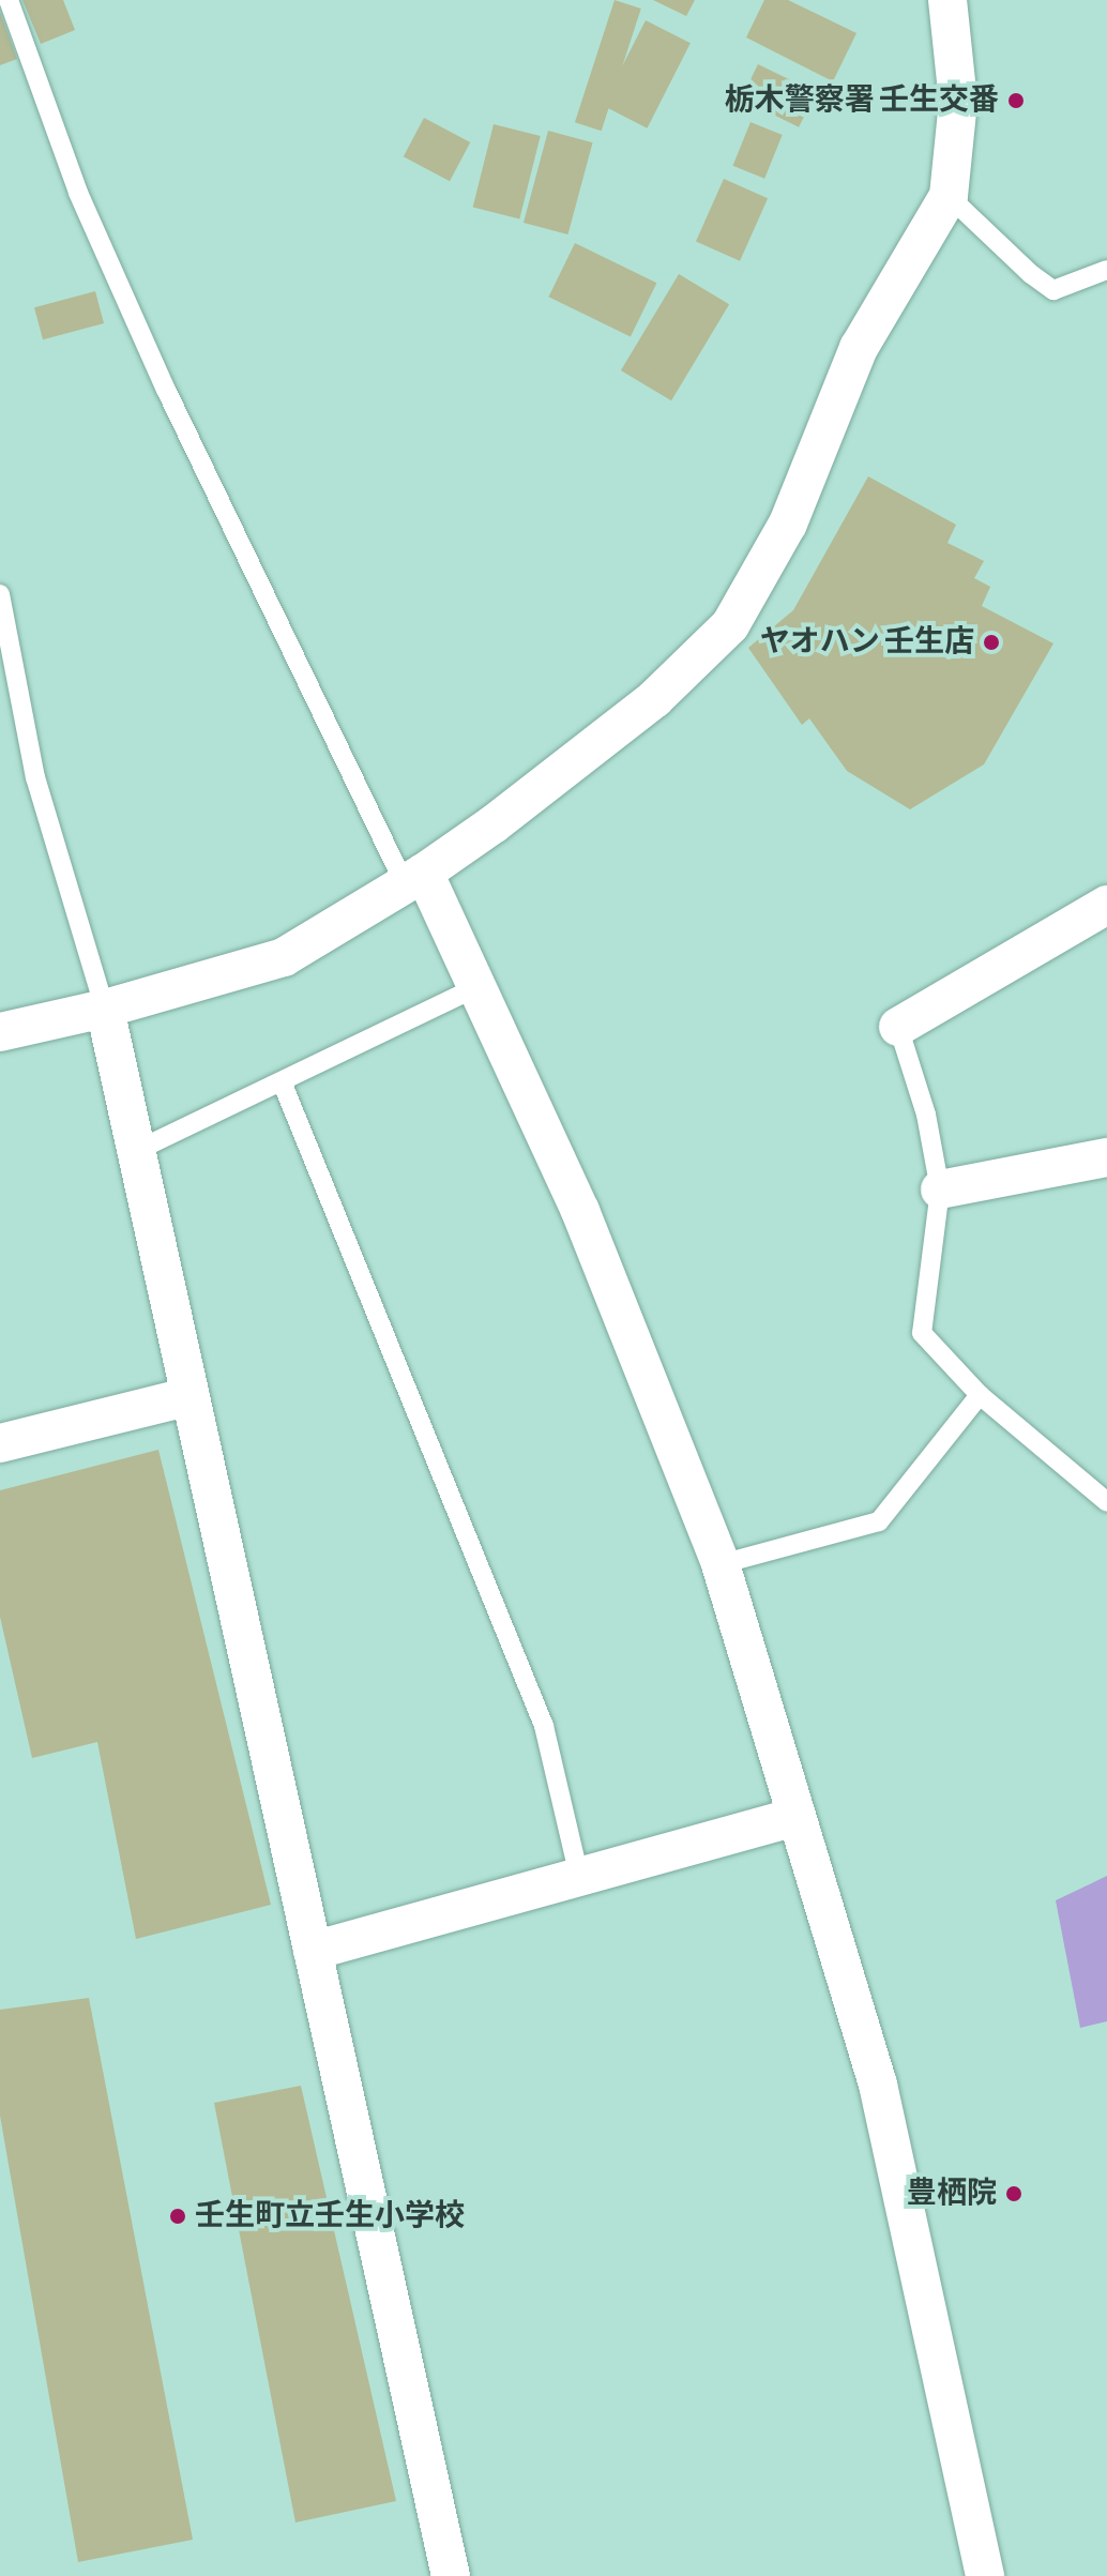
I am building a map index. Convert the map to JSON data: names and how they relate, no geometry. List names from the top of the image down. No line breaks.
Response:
{"places":["栃木警察署 壬生交番","ヤオハン 壬生店","豊栖院","壬生町立壬生小学校"]}
